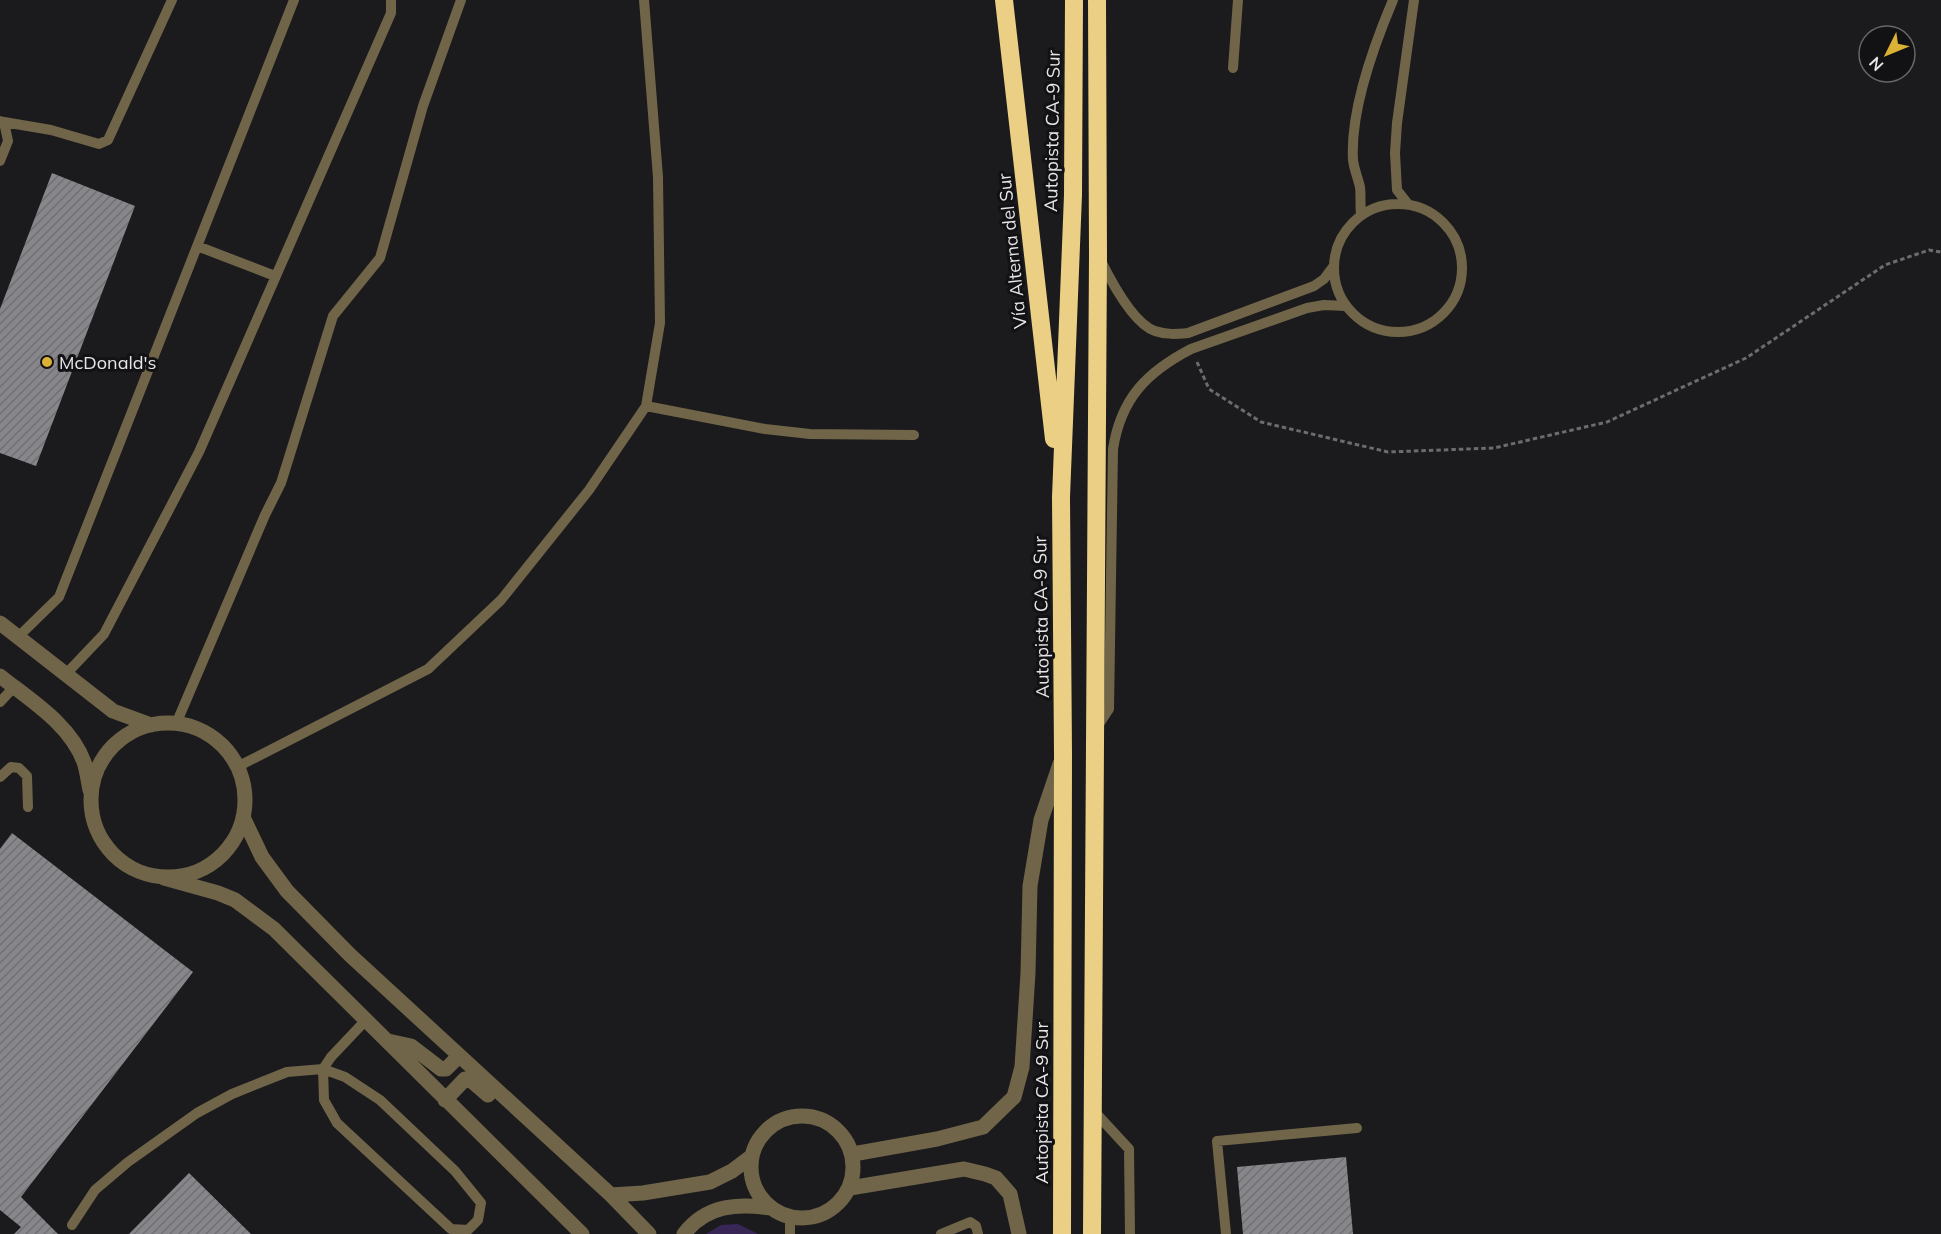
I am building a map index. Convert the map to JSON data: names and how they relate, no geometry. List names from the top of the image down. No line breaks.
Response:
{"streets":{"highway":["Autopista CA-9 Sur","Vía Alterna del Sur"]},"crossings":[["Autopista CA-9 Sur","Vía Alterna del Sur"]],"places":["McDonald's"],"north":"bottom left"}
